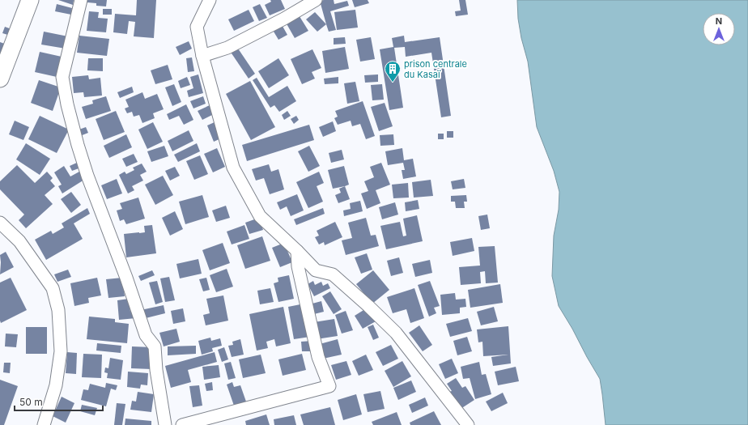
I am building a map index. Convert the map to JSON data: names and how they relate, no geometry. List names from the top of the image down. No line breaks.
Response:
{"places":{"building":["prison centrale du Kasaï"]},"scale_bar":"50 m","north":"top"}
